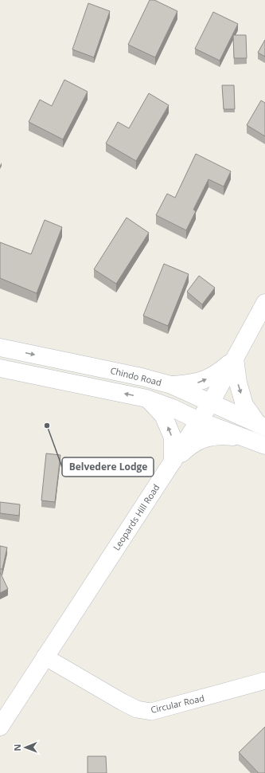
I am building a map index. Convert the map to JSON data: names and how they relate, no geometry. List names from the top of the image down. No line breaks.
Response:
{"streets":{"main road":["Chindo Road","Leopards Hill Road"],"street":["Circular Road"]},"crossings":[["Chindo Road","Leopards Hill Road"],["Leopards Hill Road","Circular Road"]],"places":["Belvedere Lodge"],"north":"left"}
